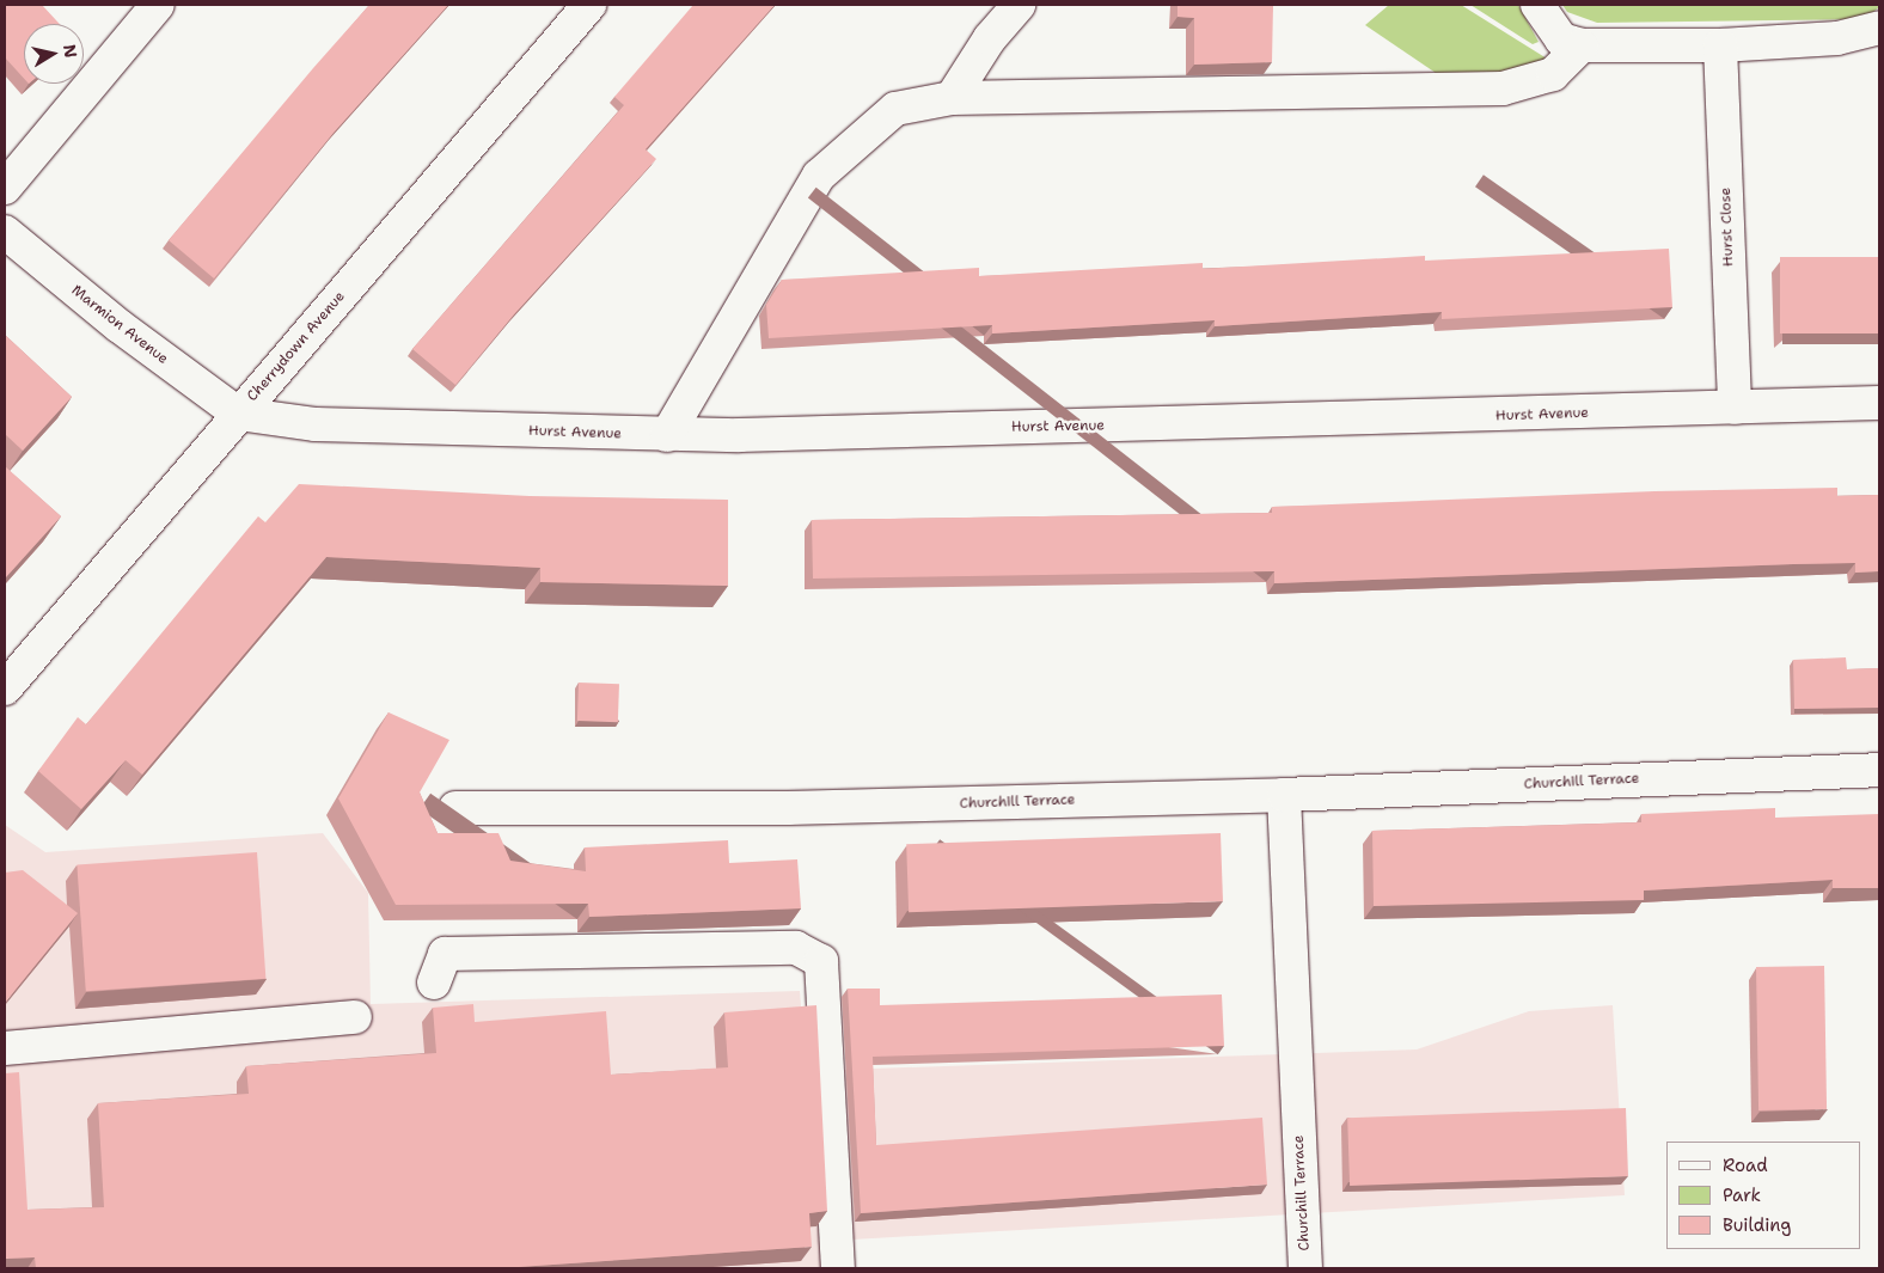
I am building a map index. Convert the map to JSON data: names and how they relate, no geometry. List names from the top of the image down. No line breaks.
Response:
{"streets":{"street":["Hurst Close","Marmion Avenue","Cherrydown Avenue","Hurst Avenue","Churchill Terrace"]},"crossings":[["Hurst Close","Hurst Avenue"],["Marmion Avenue","Cherrydown Avenue"],["Marmion Avenue","Hurst Avenue"],["Cherrydown Avenue","Hurst Avenue"]],"legend":["Road","Park","Building"],"north":"right"}
